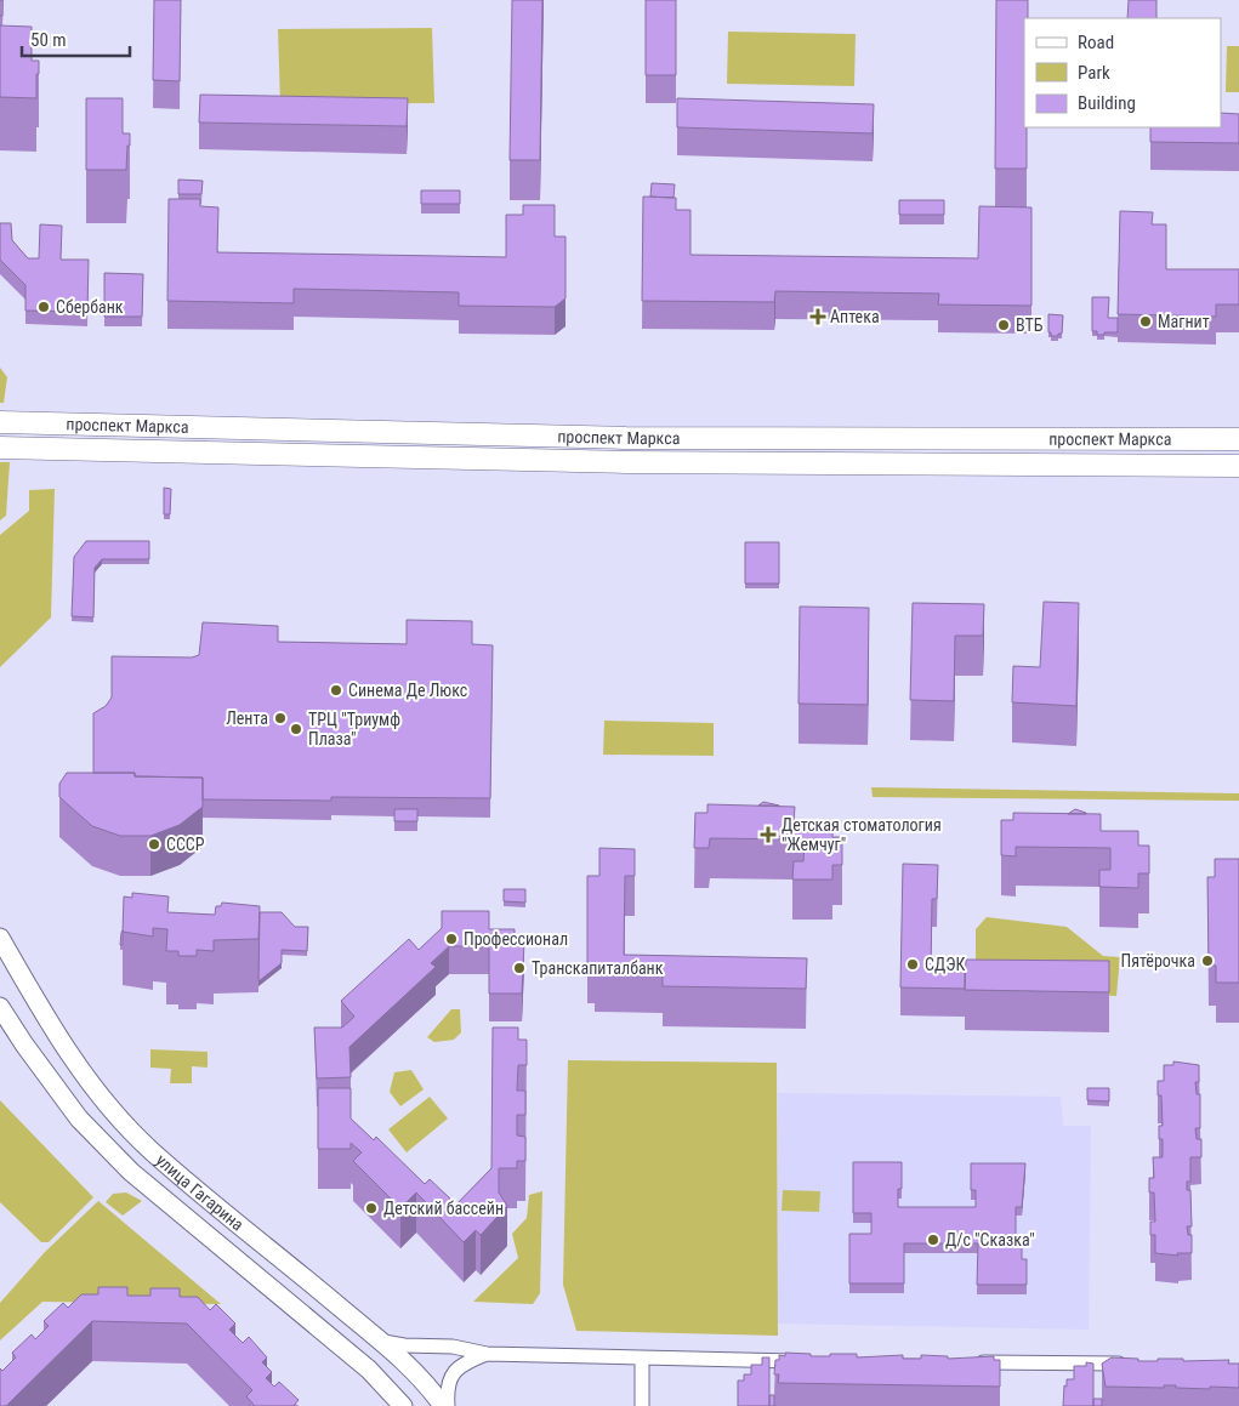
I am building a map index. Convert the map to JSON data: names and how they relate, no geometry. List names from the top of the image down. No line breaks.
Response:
{"streets":{"main road":["проспект Маркса","улица Гагарина"]},"places":{"other":["Сбербанк","Магнит","ВТБ","Синема Де Люкс","Лента","ТРЦ \"Триумф Плаза\"","СССР","Профессионал","Пятёрочка","СДЭК","Транскапиталбанк","Детский бассейн","Д/с \"Сказка\""],"health":["Аптека","Детская стоматология \"Жемчуг\""]},"legend":["Road","Park","Building"],"scale_bar":"50 m"}
